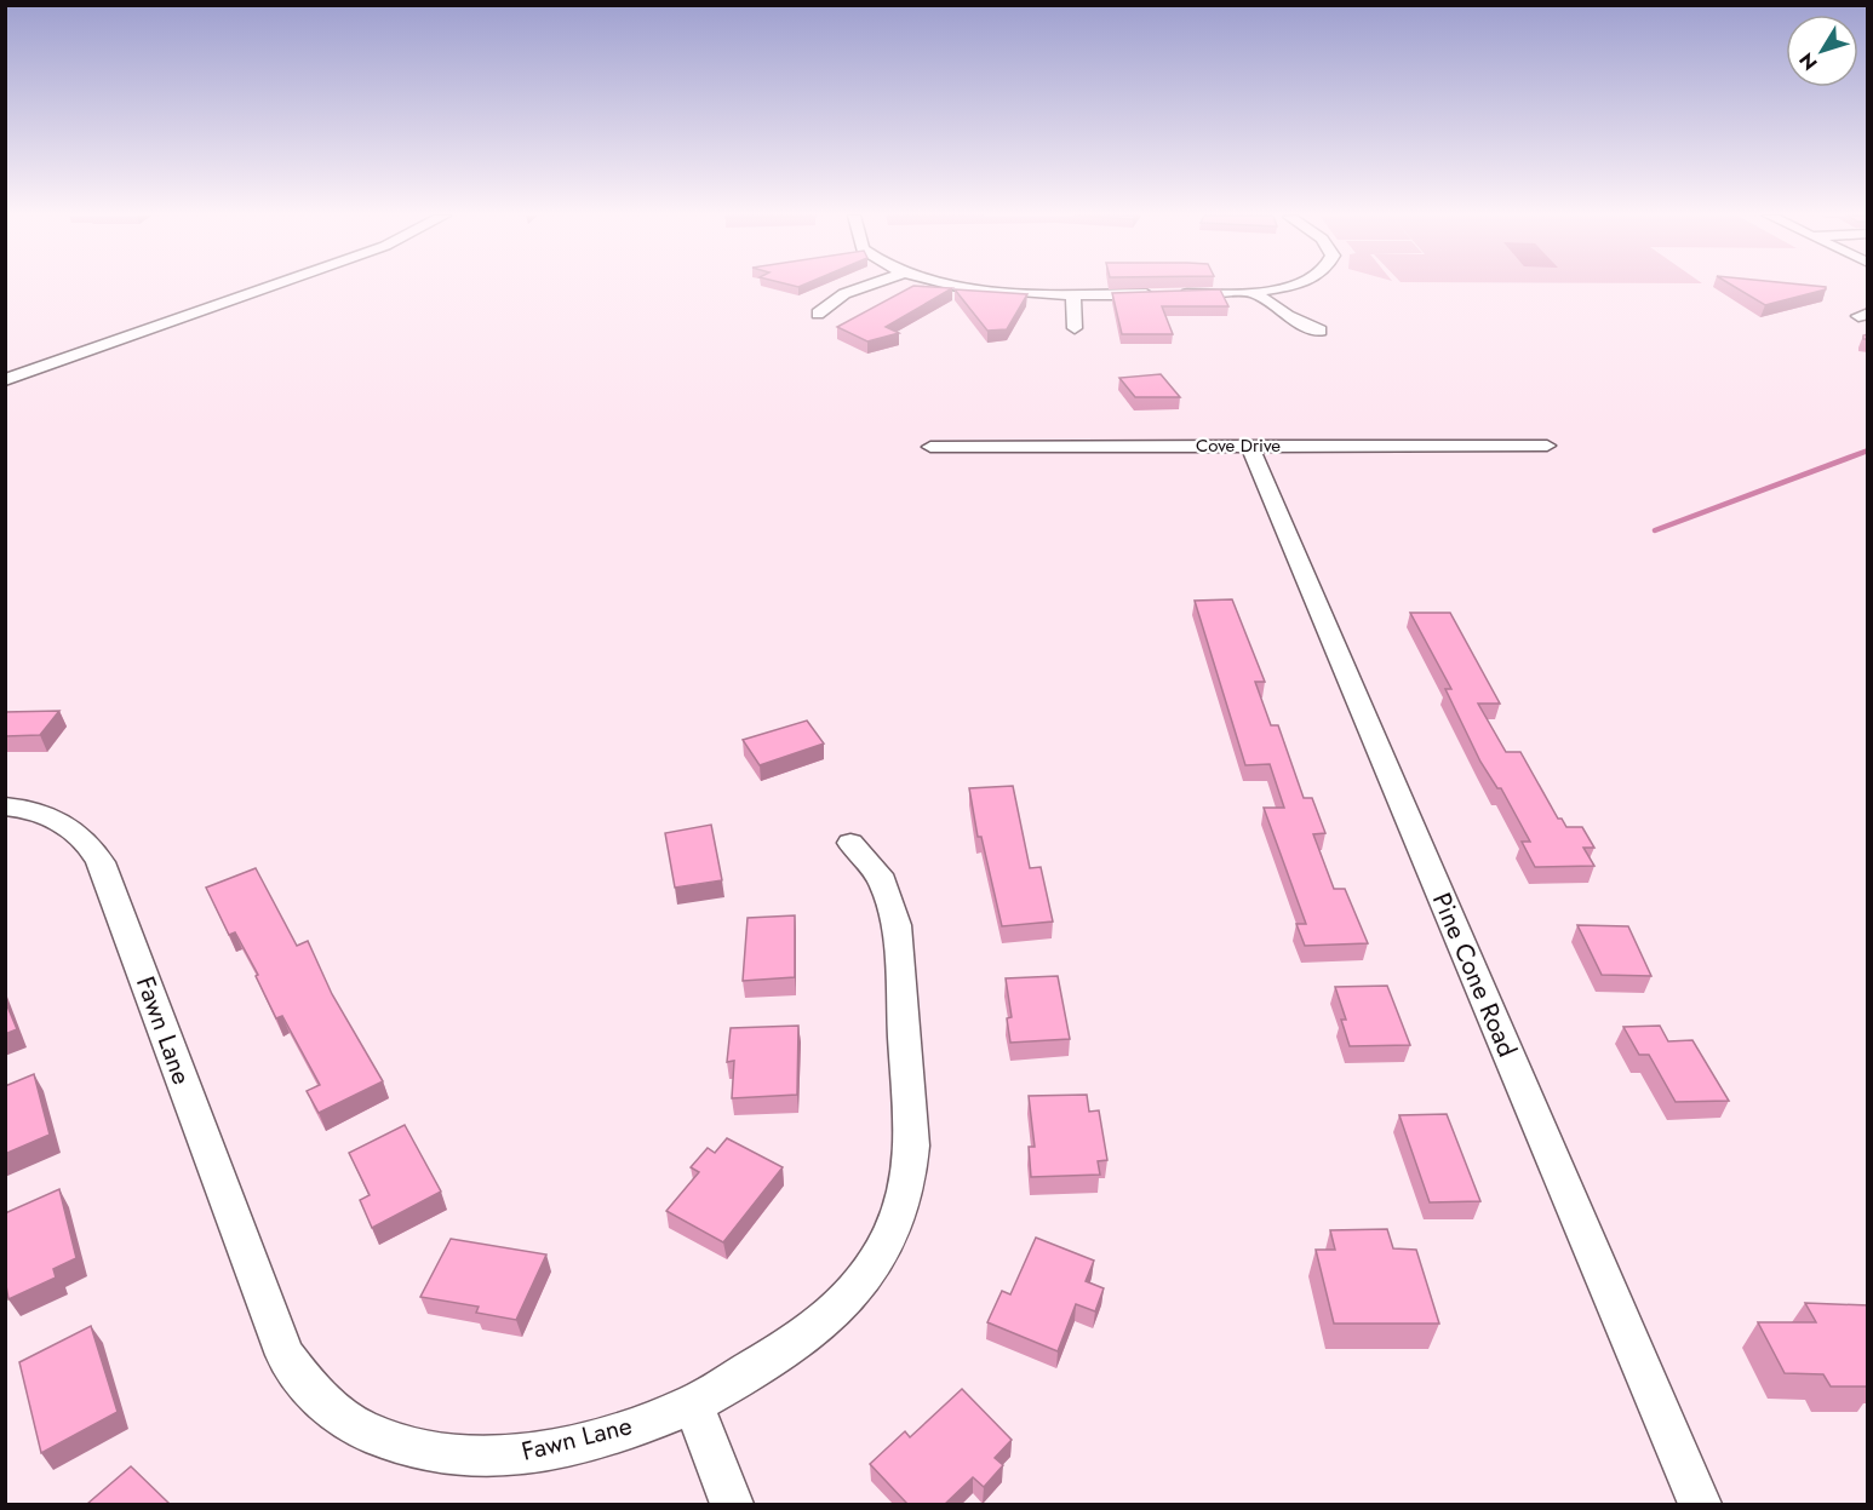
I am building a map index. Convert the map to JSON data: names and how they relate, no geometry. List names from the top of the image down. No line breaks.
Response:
{"streets":{"street":["Cove Drive","Pine Cone Road","Fawn Lane"]},"crossings":[["Cove Drive","Pine Cone Road"]],"north":"bottom left"}
